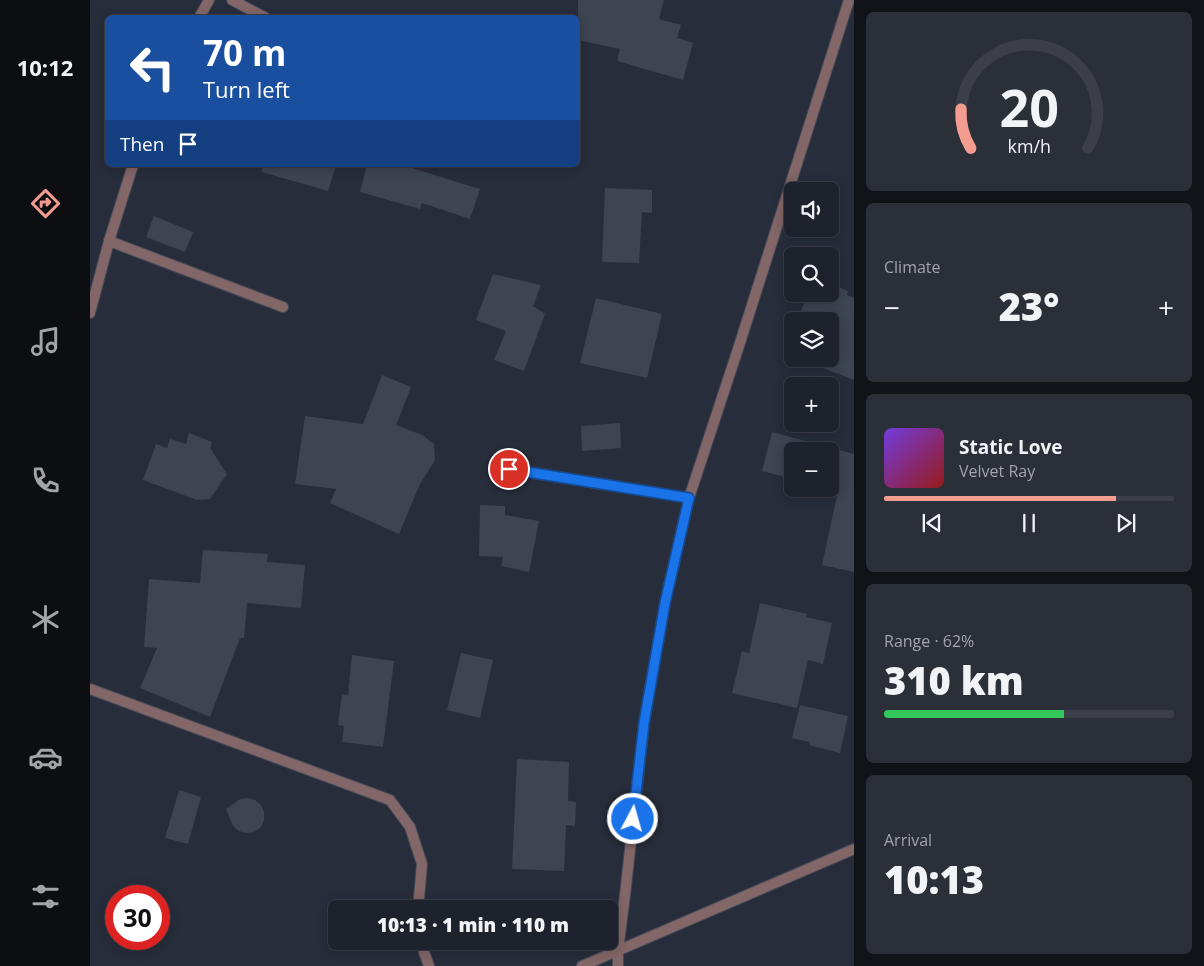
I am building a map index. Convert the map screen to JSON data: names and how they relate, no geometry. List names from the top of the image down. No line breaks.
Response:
{"page":{"tabs":"10:12","turn":["70 m","Turn left"],"then":"Then","map_buttons":["+","−"],"tile":["Climate",["Range · 62%","310 km"],["Arrival","10:13"]],"heat":["−","23°","+"],"song":["Static Love","Velvet Ray"],"limit":"30","trip":"10:13 · 1 min · 110 m","gauge":["20","km/h"]}}
